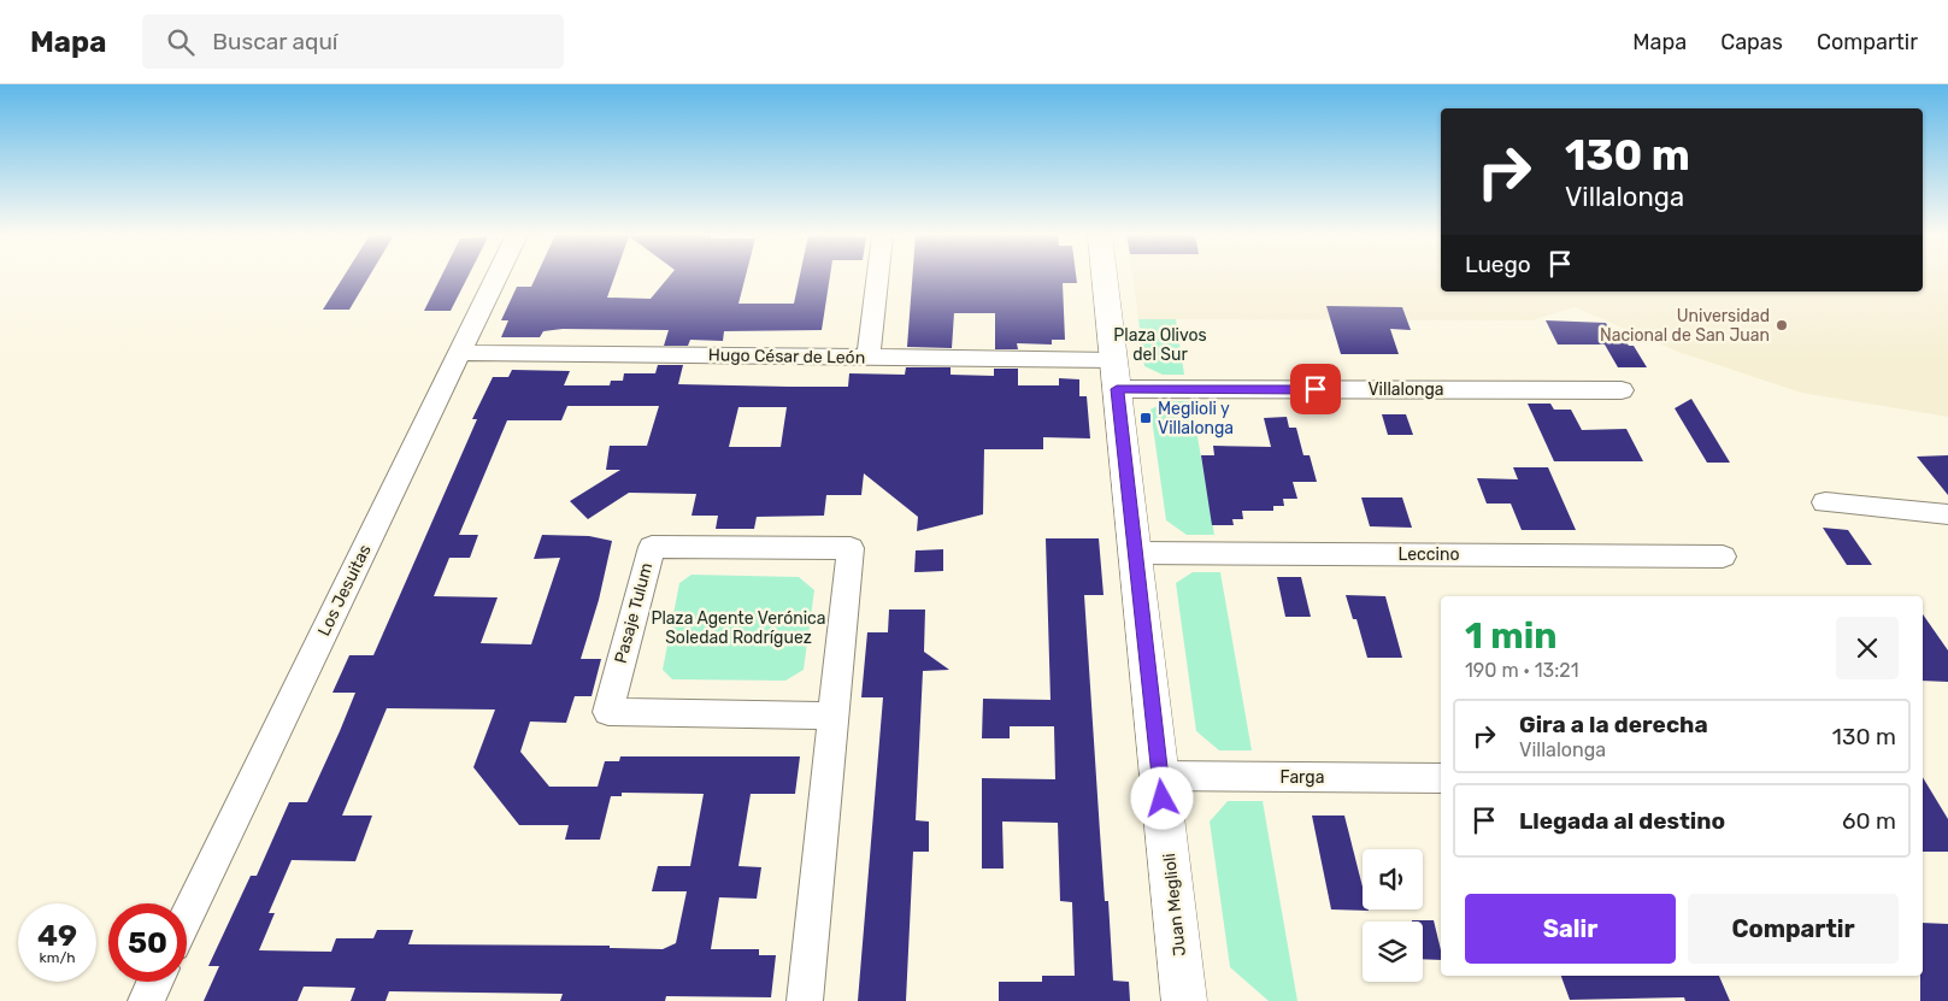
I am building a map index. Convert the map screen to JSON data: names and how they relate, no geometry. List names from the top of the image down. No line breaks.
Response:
{"streets":{"main road":["Juan Meglioli"],"street":["Hugo César de León","Villalonga","Leccino","Los Jesuitas","Pasaje Tulum","Farga"]},"crossings":[["Hugo César de León","Villalonga"],["Hugo César de León","Los Jesuitas"],["Hugo César de León","Juan Meglioli"],["Villalonga","Juan Meglioli"],["Leccino","Juan Meglioli"],["Farga","Juan Meglioli"]],"parks":["Plaza Olivos del Sur","Plaza Agente Verónica Soledad Rodríguez"],"places":{"other":["Universidad Nacional de San Juan"],"transit":["Meglioli y Villalonga"]},"page":{"header":"Mapa","search":"Buscar aquí","nav":["Mapa","Capas","Compartir"],"turn":["130 m","Villalonga"],"then":"Luego","heading":["1 min","190 m · 13:21"],"list":[{"name":"Gira a la derecha","note":"Villalonga","value":"130 m"},{"name":"Llegada al destino","value":"60 m"}],"buttons":["Salir","Compartir"],"speed":"49 km/h","limit":"50"}}
